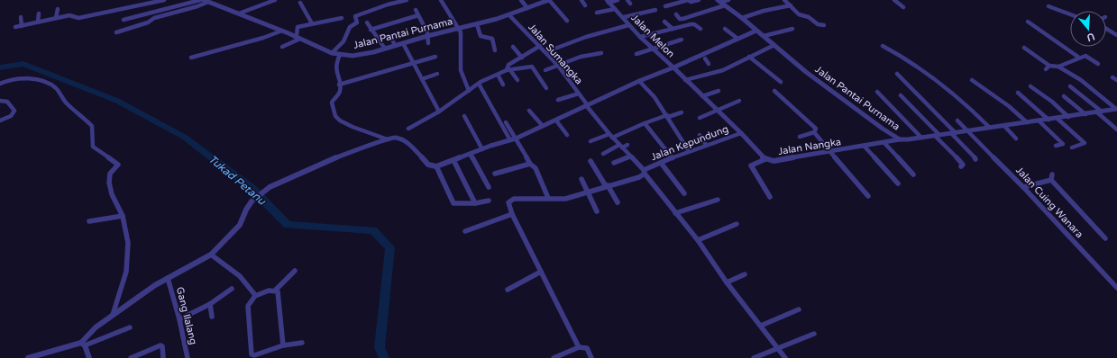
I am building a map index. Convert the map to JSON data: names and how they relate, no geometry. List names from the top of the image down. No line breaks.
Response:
{"streets":{"street":["Jalan Pantai Purnama","Jalan Melon","Jalan Sumangka","Jalan Kepundung","Jalan Nangka","Jalan Cuing Wanara","Gang Ilalang"]},"crossings":[["Jalan Pantai Purnama","Jalan Sumangka"],["Jalan Pantai Purnama","Jalan Nangka"],["Jalan Pantai Purnama","Jalan Cuing Wanara"],["Jalan Melon","Jalan Nangka"],["Jalan Sumangka","Jalan Kepundung"],["Jalan Kepundung","Jalan Nangka"]],"water":["Tukad Petanu"],"north":"bottom"}
